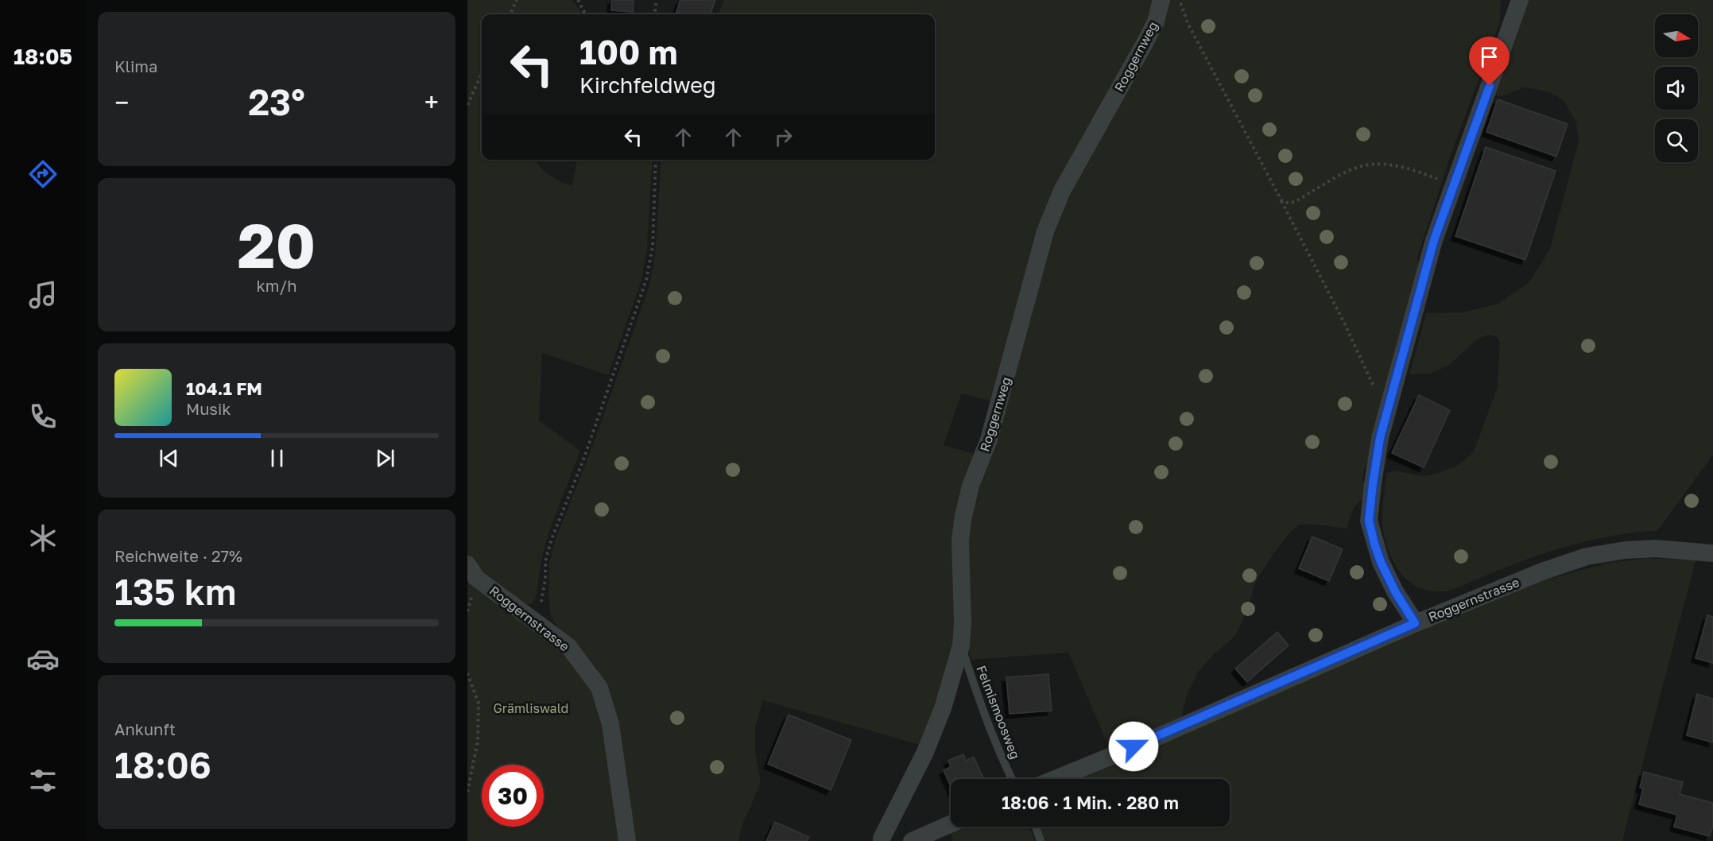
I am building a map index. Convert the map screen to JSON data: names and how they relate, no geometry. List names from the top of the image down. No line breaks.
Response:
{"streets":{"street":["Roggernweg","Roggernstrasse"],"lane":["Felmismoosweg"]},"crossings":[["Roggernweg","Felmismoosweg"]],"parks":["Grämliswald"],"north":"right","page":{"tabs":"18:05","tile":["Klima",["20","km/h"],["Reichweite · 27%","135 km"],["Ankunft","18:06"]],"turn":["100 m","Kirchfeldweg"],"heat":["−","23°","+"],"song":["104.1 FM","Musik"],"limit":"30","trip":"18:06 · 1 Min. · 280 m"}}
